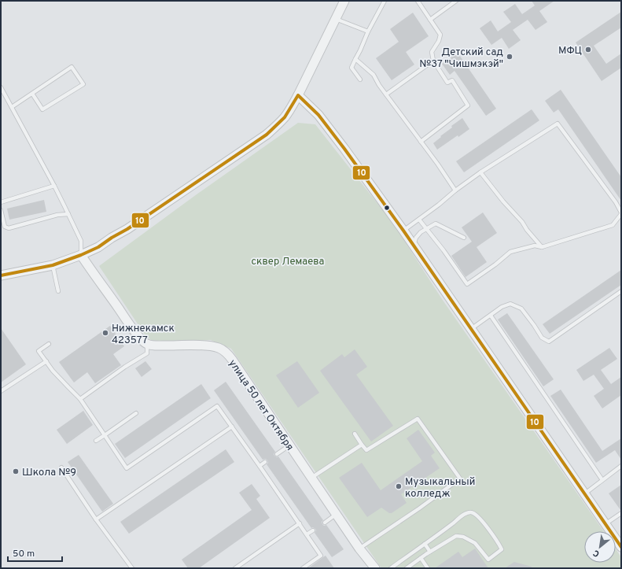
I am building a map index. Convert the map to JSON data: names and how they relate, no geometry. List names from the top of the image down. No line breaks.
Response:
{"streets":{"street":["улица 50 лет Октября"]},"parks":["сквер Лемаева"],"places":["МФЦ","Детский сад №37 \"Чишмэкэй\"","Нижнекамск 423577","Школа №9","Музыкальный колледж"],"lines":["transit line 10"],"scale_bar":"50 m","north":"bottom left"}
